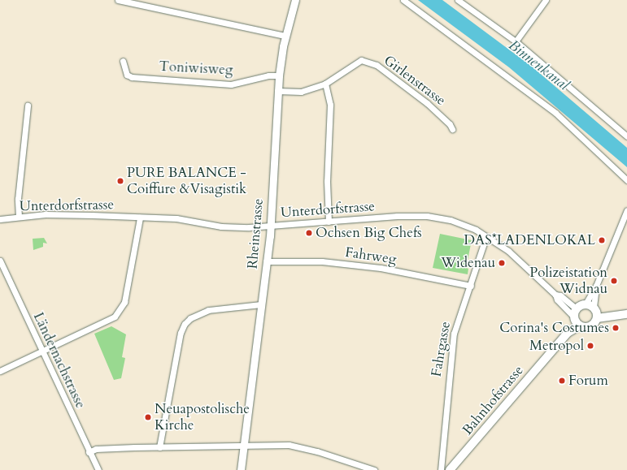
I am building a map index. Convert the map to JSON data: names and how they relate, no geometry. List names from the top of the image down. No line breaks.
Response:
{"streets":{"main road":["Bahnhofstrasse"],"street":["Toniwisweg","Girlenstrasse","Unterdorfstrasse","Rheinstrasse","Fahrweg","Fahrgasse","Ländernachstrasse"]},"crossings":[["Toniwisweg","Rheinstrasse"],["Girlenstrasse","Rheinstrasse"],["Unterdorfstrasse","Rheinstrasse"],["Unterdorfstrasse","Fahrgasse"],["Unterdorfstrasse","Bahnhofstrasse"],["Rheinstrasse","Fahrweg"],["Fahrweg","Fahrgasse"]],"water":["Binnenkanal"],"places":["PURE BALANCE - Coiffure &Visagistik","Ochsen Big Chefs","DAS*LADENLOKAL","Widenau","Polizeistation Widnau","Corina's Costumes","Metropol","Forum","Neuapostolische Kirche"]}
